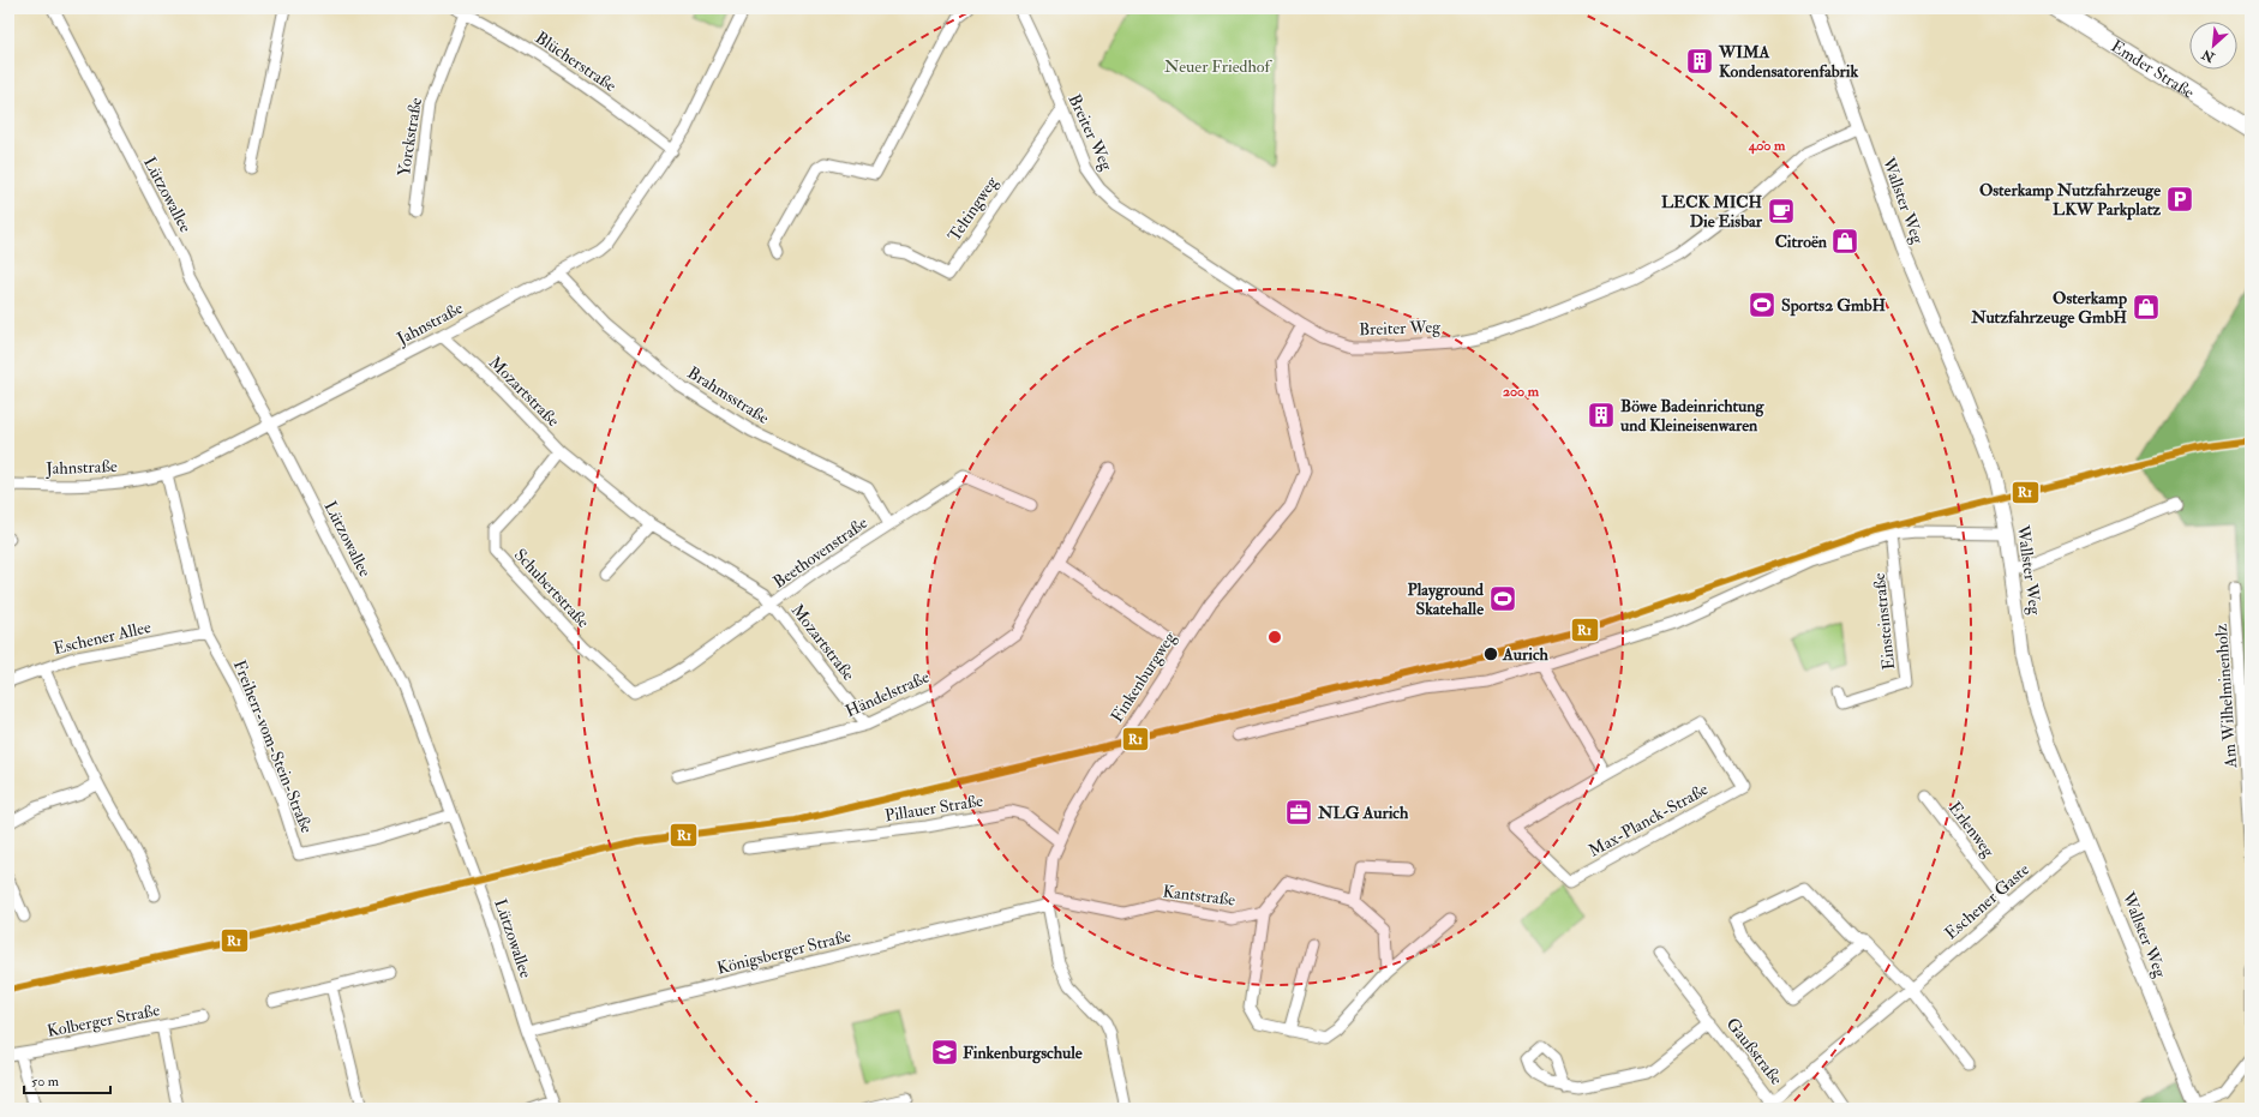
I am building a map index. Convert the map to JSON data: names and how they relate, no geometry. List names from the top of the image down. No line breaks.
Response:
{"streets":{"main road":["Emder Straße"],"street":["Blücherstraße","Breiter Weg","Yorckstraße","Lützowallee","Wallster Weg","Teltingweg","Jahnstraße","Mozartstraße","Brahmsstraße","Beethovenstraße","Schubertstraße","Einsteinstraße","Eschener Allee","Finkenburgweg","Händelstraße","Am Wilhelminenholz","Freiherr-vom-Stein-Straße","Pillauer Straße","Max-Planck-Straße","Erlenweg","Kantstraße","Eschener Gaste","Königsberger Straße","Kolberger Straße","Gaußstraße"]},"crossings":[["Blücherstraße","Yorckstraße"],["Blücherstraße","Jahnstraße"],["Breiter Weg","Wallster Weg"],["Breiter Weg","Teltingweg"],["Breiter Weg","Finkenburgweg"],["Lützowallee","Jahnstraße"],["Lützowallee","Freiherr-vom-Stein-Straße"],["Lützowallee","Königsberger Straße"],["Wallster Weg","Eschener Gaste"],["Jahnstraße","Mozartstraße"],["Jahnstraße","Brahmsstraße"],["Jahnstraße","Freiherr-vom-Stein-Straße"],["Mozartstraße","Beethovenstraße"],["Mozartstraße","Schubertstraße"],["Mozartstraße","Händelstraße"],["Brahmsstraße","Beethovenstraße"],["Beethovenstraße","Schubertstraße"],["Eschener Allee","Freiherr-vom-Stein-Straße"],["Finkenburgweg","Pillauer Straße"],["Finkenburgweg","Kantstraße"],["Finkenburgweg","Königsberger Straße"],["Erlenweg","Eschener Gaste"],["Kantstraße","Königsberger Straße"],["Eschener Gaste","Gaußstraße"]],"parks":["Neuer Friedhof"],"places":{"building":["WIMA Kondensatorenfabrik","Böwe Badeinrichtung und Kleineisenwaren"],"parking":["Osterkamp Nutzfahrzeuge LKW Parkplatz"],"cafe":["LECK MICH Die Eisbar"],"shop":["Citroën","Osterkamp Nutzfahrzeuge GmbH"],"sports":["Sports2 GmbH","Playground Skatehalle"],"other":["Aurich"],"office":["NLG Aurich"],"school or university":["Finkenburgschule"]},"lines":["transit line R1"],"scale_bar":"50 m","north":"bottom left","rings":["400 m","200 m"]}
